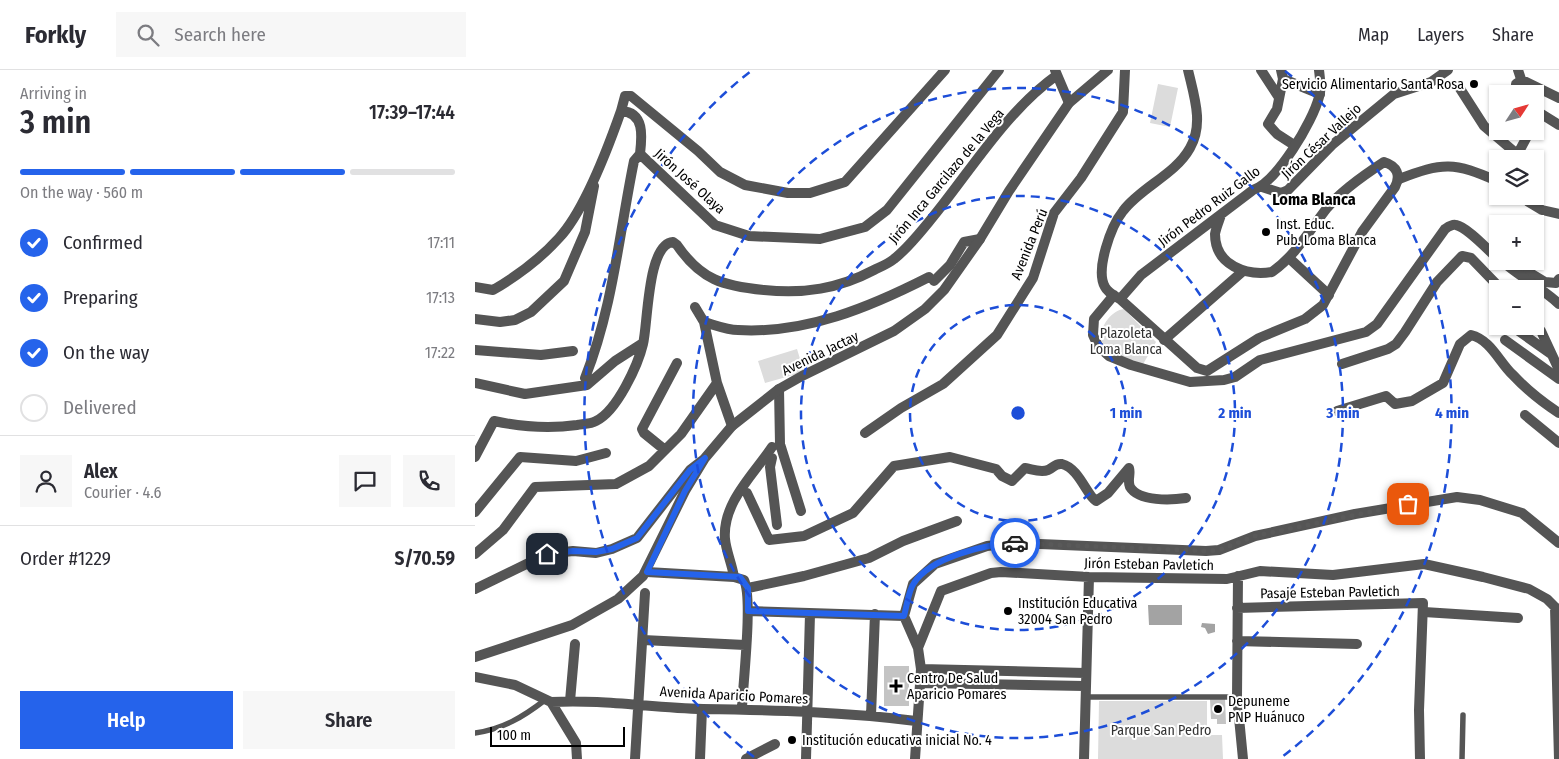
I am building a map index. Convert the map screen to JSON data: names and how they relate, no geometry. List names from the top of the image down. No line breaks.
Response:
{"streets":{"street":["Jirón César Vallejo","Jirón Inca Garcilazo de la Vega","Jirón José Olaya","Jirón Pedro Ruiz Gallo","Avenida Perú","Avenida Jactay","Jirón Esteban Pavletich","Pasaje Esteban Pavletich","Avenida Aparicio Pomares"]},"crossings":[["Jirón César Vallejo","Jirón Pedro Ruiz Gallo"]],"districts":["Loma Blanca"],"parks":["Plazoleta Loma Blanca","Parque San Pedro"],"places":{"other":["Servicio Alimentario Santa Rosa","Inst. Educ. Pub. Loma Blanca","Institución Educativa 32004 San Pedro","Depuneme PNP Huánuco","Institución educativa inicial No. 4"],"health":["Centro De Salud Aparicio Pomares"]},"scale_bar":"100 m","north":"top right","page":{"header":"Forkly","search":"Search here","nav":["Map","Layers","Share"],"heading":["3 min","Arriving in","17:39–17:44"],"panel":["Alex","Courier · 4.6","Order #1229","S/70.59"],"map_buttons":["+","−"],"bar":"On the way · 560 m","list":[["Confirmed","17:11"],["Preparing","17:13"],["On the way","17:22"],"Delivered"],"buttons":["Help","Share"],"scale":"100 m"},"rings":["1 min","2 min","3 min","4 min"]}
